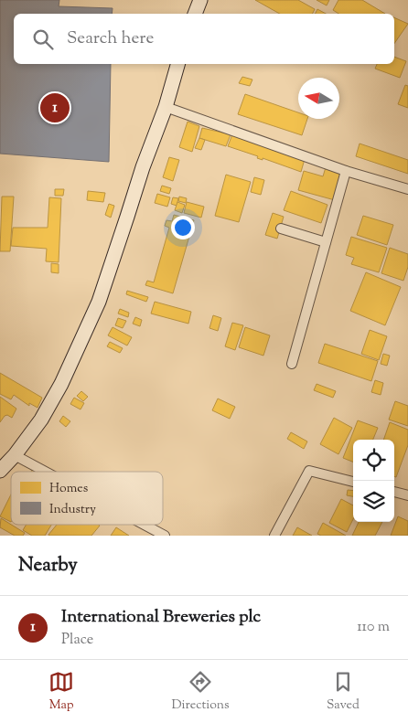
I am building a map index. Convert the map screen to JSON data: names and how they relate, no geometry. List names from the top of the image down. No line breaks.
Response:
{"legend":["Homes","Industry"],"north":"left","page":{"search":"Search here","pins":"1","heading":"Nearby","list":[{"mark":"1","name":"International Breweries plc","note":"Place","value":"110 m"}],"nav":["Map","Directions","Saved"]}}
